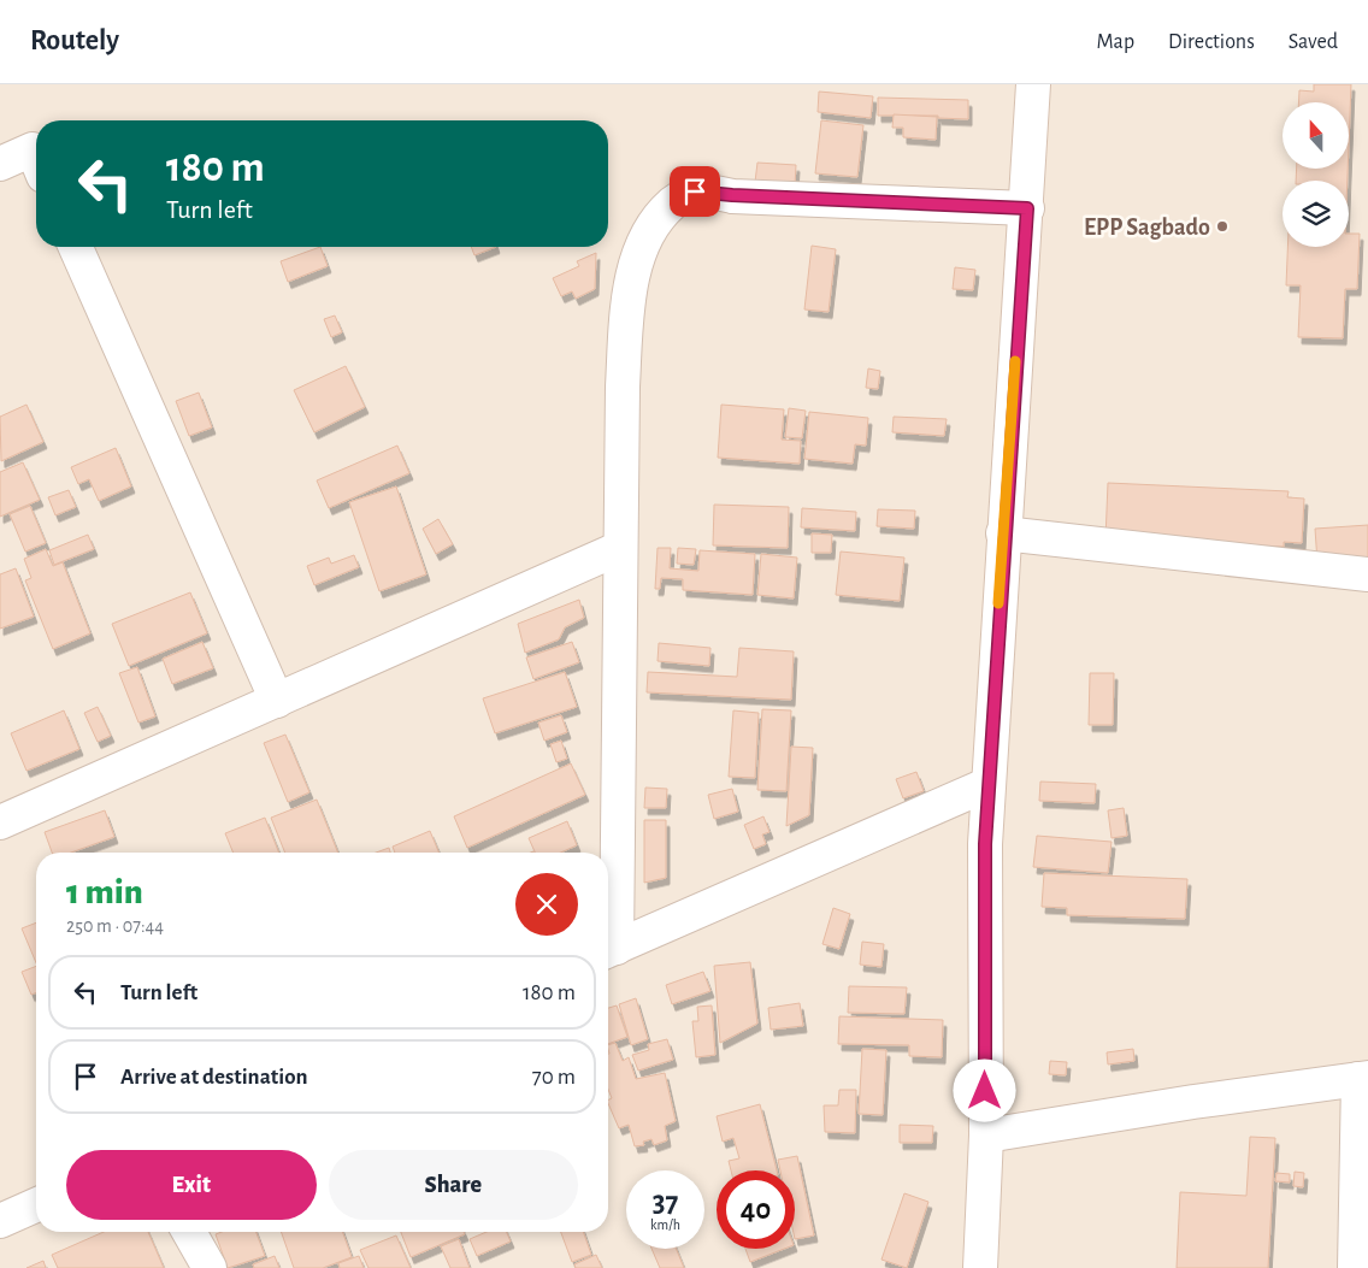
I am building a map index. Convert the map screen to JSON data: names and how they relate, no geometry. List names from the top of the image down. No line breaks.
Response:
{"places":["EPP Sagbado"],"north":"top","page":{"header":"Routely","nav":["Map","Directions","Saved"],"turn":["180 m","Turn left"],"heading":["1 min","250 m · 07:44"],"list":[{"name":"Turn left","value":"180 m"},{"name":"Arrive at destination","value":"70 m"}],"buttons":["Exit","Share"],"speed":"37 km/h","limit":"40"}}
